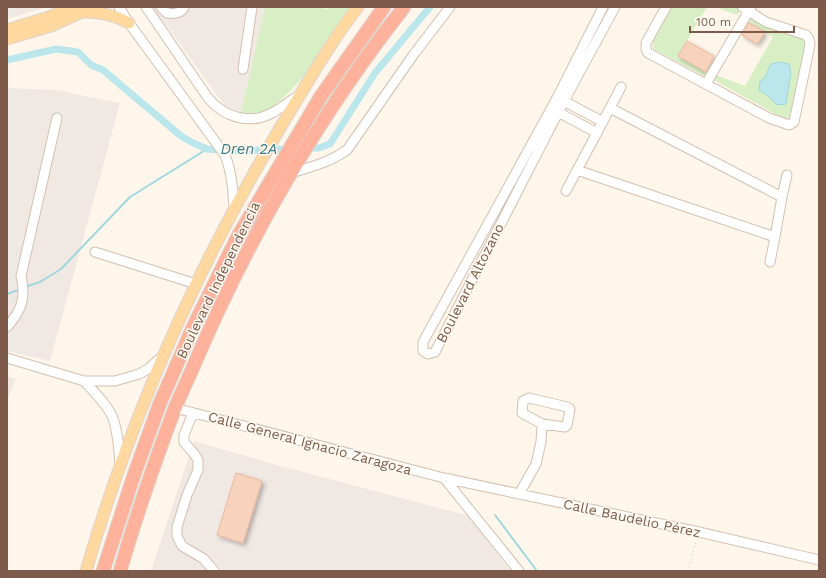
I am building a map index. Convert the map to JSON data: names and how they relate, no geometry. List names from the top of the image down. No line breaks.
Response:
{"streets":{"highway":["Boulevard Independencia"],"street":["Boulevard Altozano","Calle General Ignacio Zaragoza","Calle Baudelio Pérez"]},"crossings":[["Boulevard Independencia","Calle General Ignacio Zaragoza"],["Calle General Ignacio Zaragoza","Calle Baudelio Pérez"]],"water":["Dren 2A"],"scale_bar":"100 m"}
